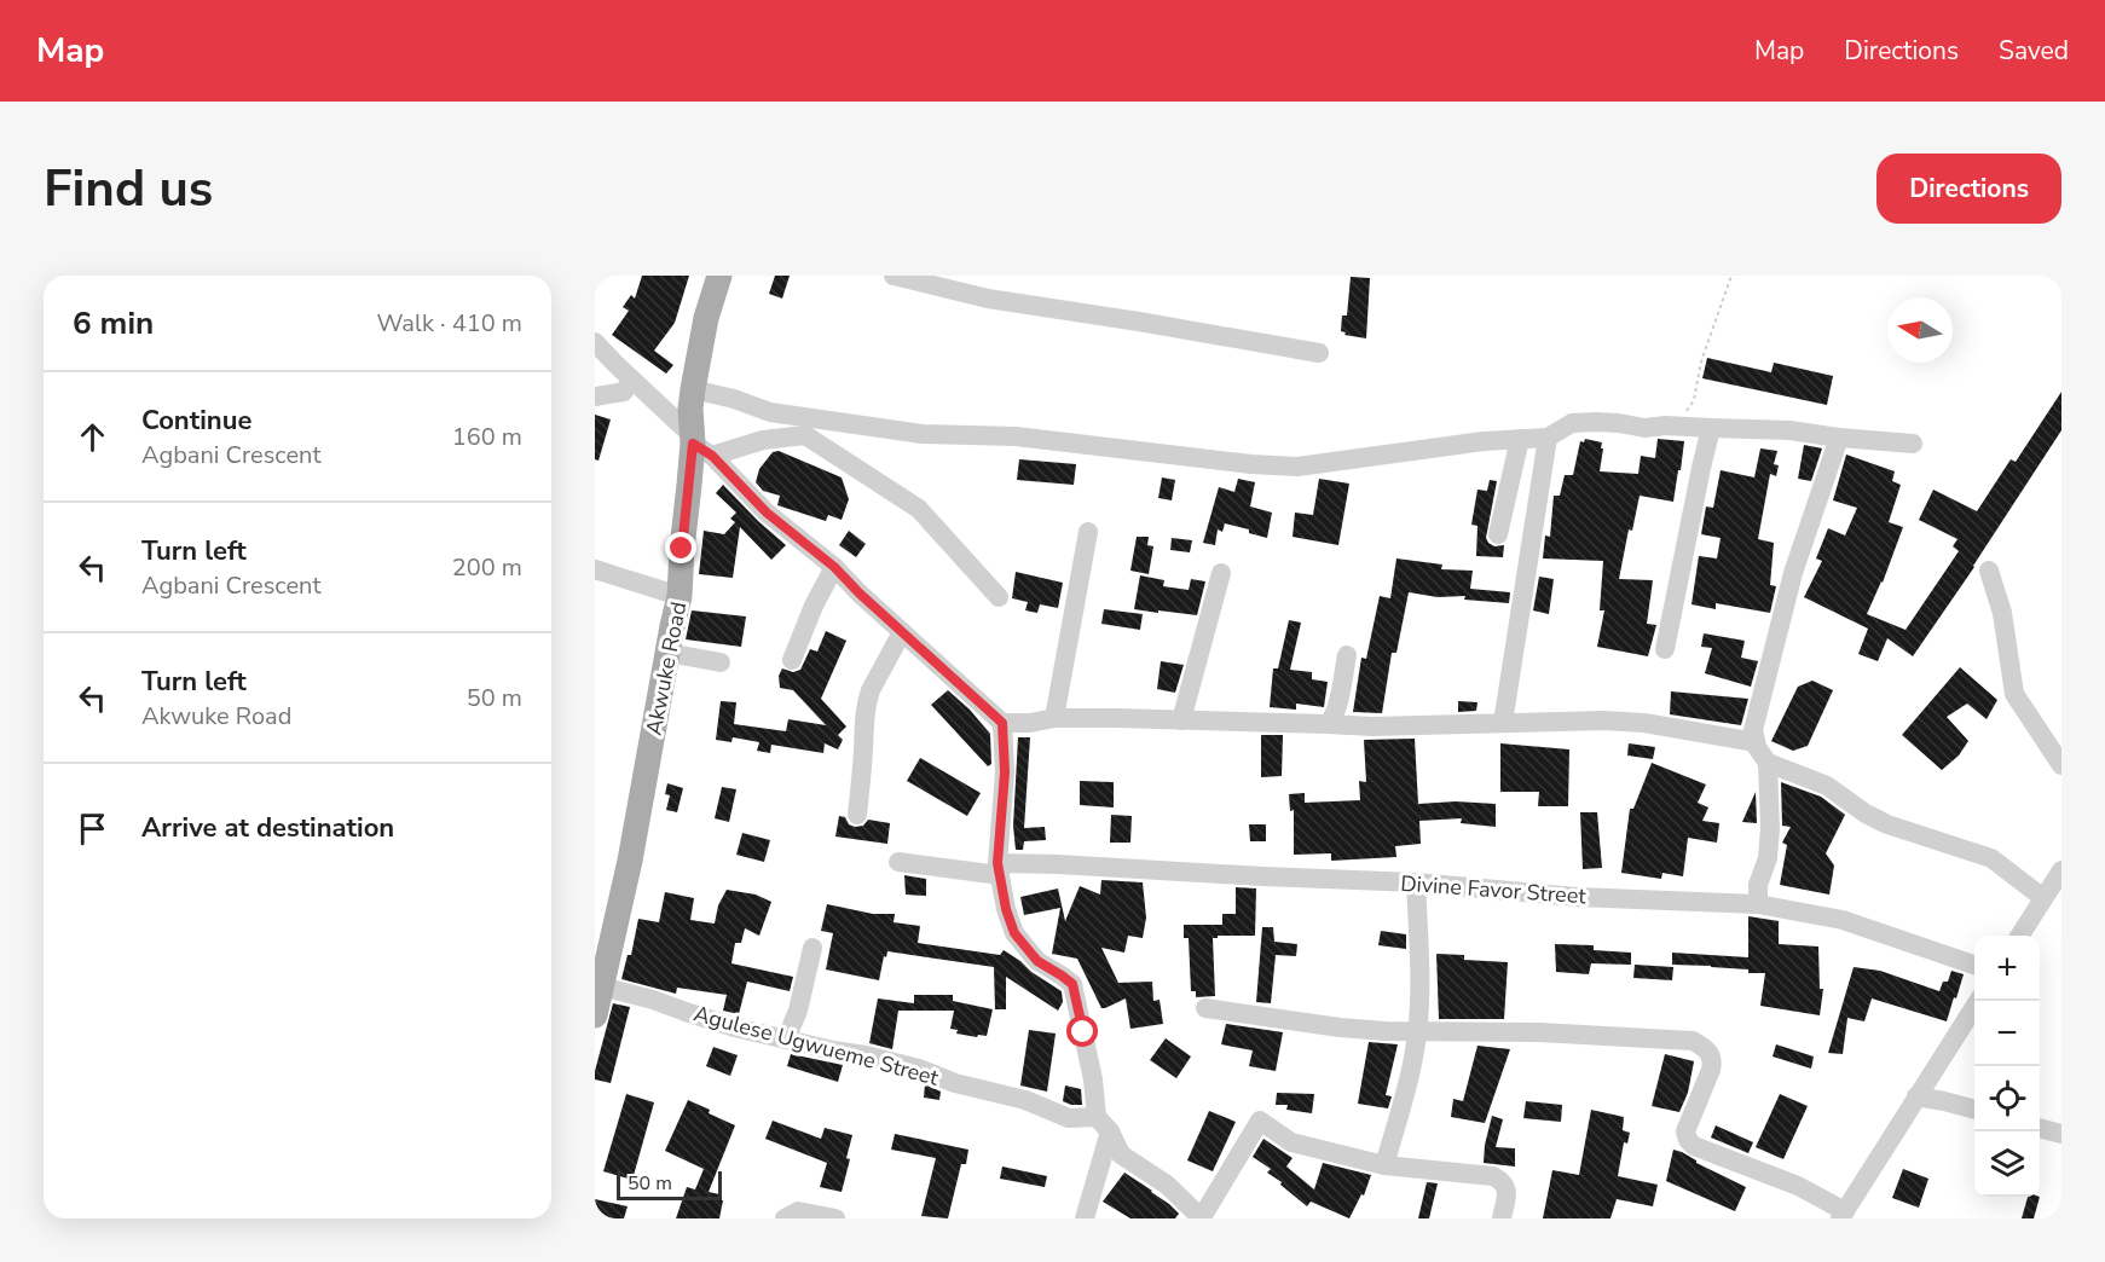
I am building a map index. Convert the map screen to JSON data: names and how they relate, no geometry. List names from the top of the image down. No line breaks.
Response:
{"streets":{"main road":["Akwuke Road"],"street":["Divine Favor Street","Agulese Ugwueme Street"]},"crossings":[["Akwuke Road","Agulese Ugwueme Street"]],"scale_bar":"50 m","north":"left","page":{"header":"Map","nav":["Map","Directions","Saved"],"buttons":"Directions","title":"Find us","heading":["6 min","Walk · 410 m"],"list":[["Continue","Agbani Crescent","160 m"],["Turn left","Agbani Crescent","200 m"],["Turn left","Akwuke Road","50 m"],"Arrive at destination"],"map_buttons":["+","−"],"scale":"50 m"}}
